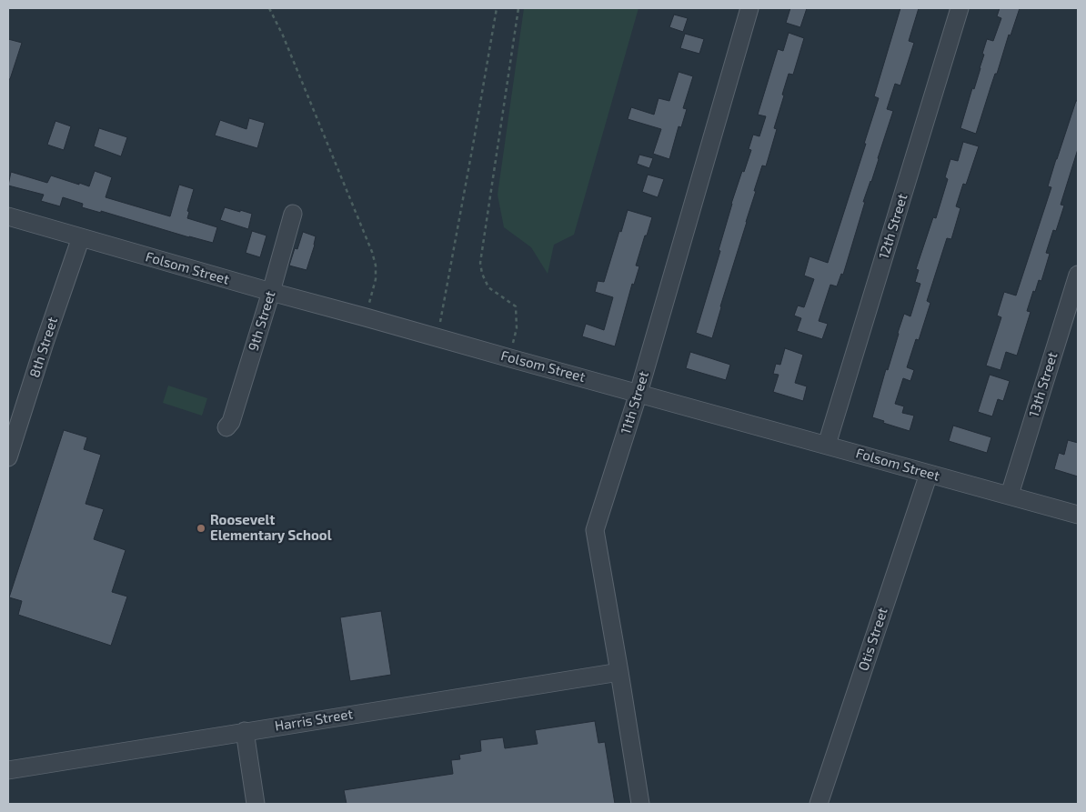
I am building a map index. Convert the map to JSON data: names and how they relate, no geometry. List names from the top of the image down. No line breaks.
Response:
{"streets":{"street":["12th Street","Folsom Street","9th Street","8th Street","13th Street","11th Street","Otis Street","Harris Street"]},"crossings":[["12th Street","Folsom Street"],["Folsom Street","9th Street"],["Folsom Street","8th Street"],["Folsom Street","13th Street"],["Folsom Street","11th Street"],["Folsom Street","Otis Street"],["11th Street","Harris Street"]],"places":["Roosevelt Elementary School"]}
